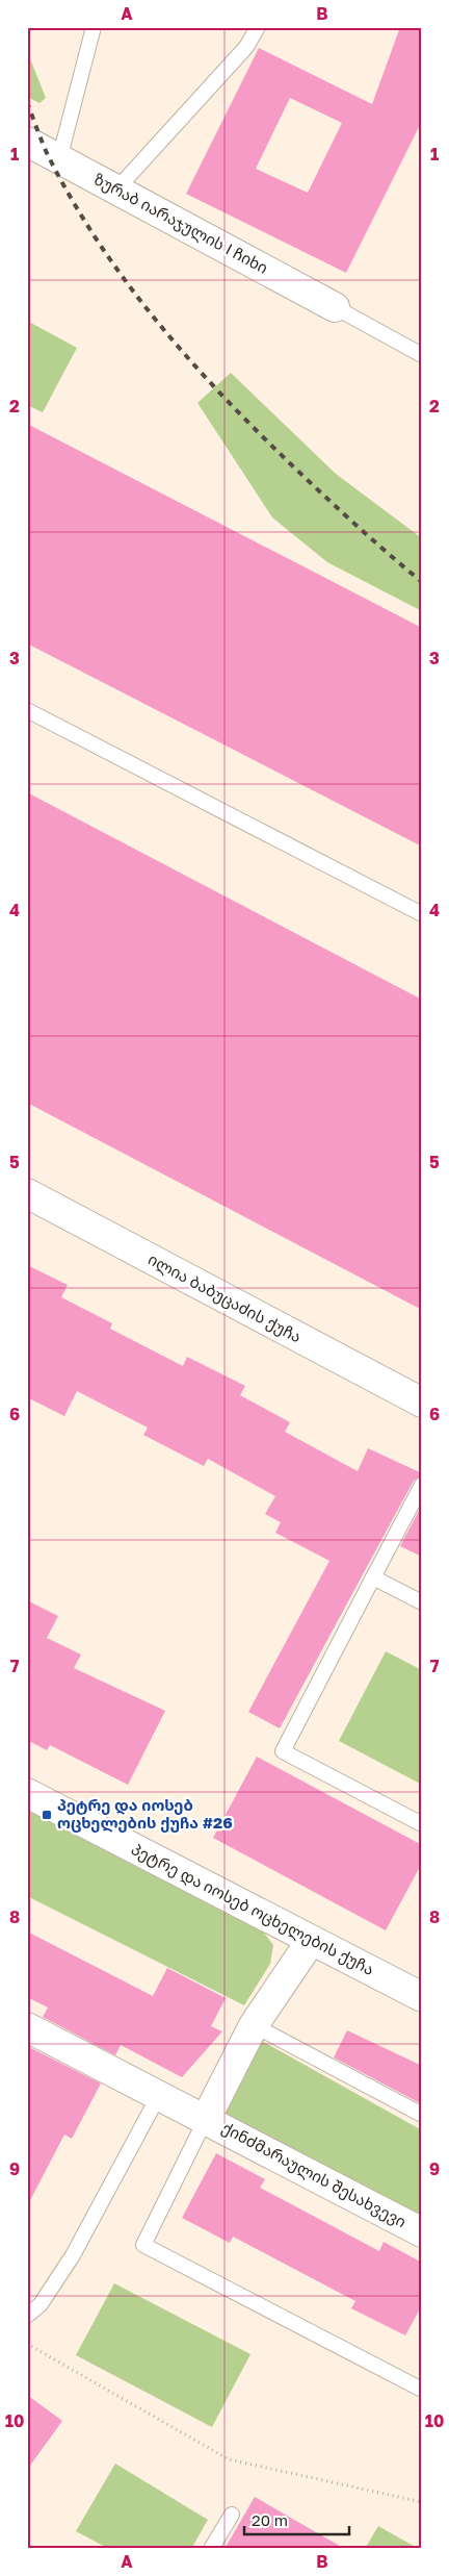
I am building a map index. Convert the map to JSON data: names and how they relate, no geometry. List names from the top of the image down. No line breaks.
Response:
{"streets":{"street":["ზურაბ იარაჯულის I ჩიხი","ილია ბაბუცაძის ქუჩა","პეტრე და იოსებ ოცხელების ქუჩა","ქინძმარაულის შესახვევი"]},"crossings":[["პეტრე და იოსებ ოცხელების ქუჩა","ქინძმარაულის შესახვევი"]],"places":{"transit":["პეტრე და იოსებ ოცხელების ქუჩა #26"]},"scale_bar":"20 m","grid":{"columns":["A","B"],"rows":["1","2","3","4","5","6","7","8","9","10"]}}
